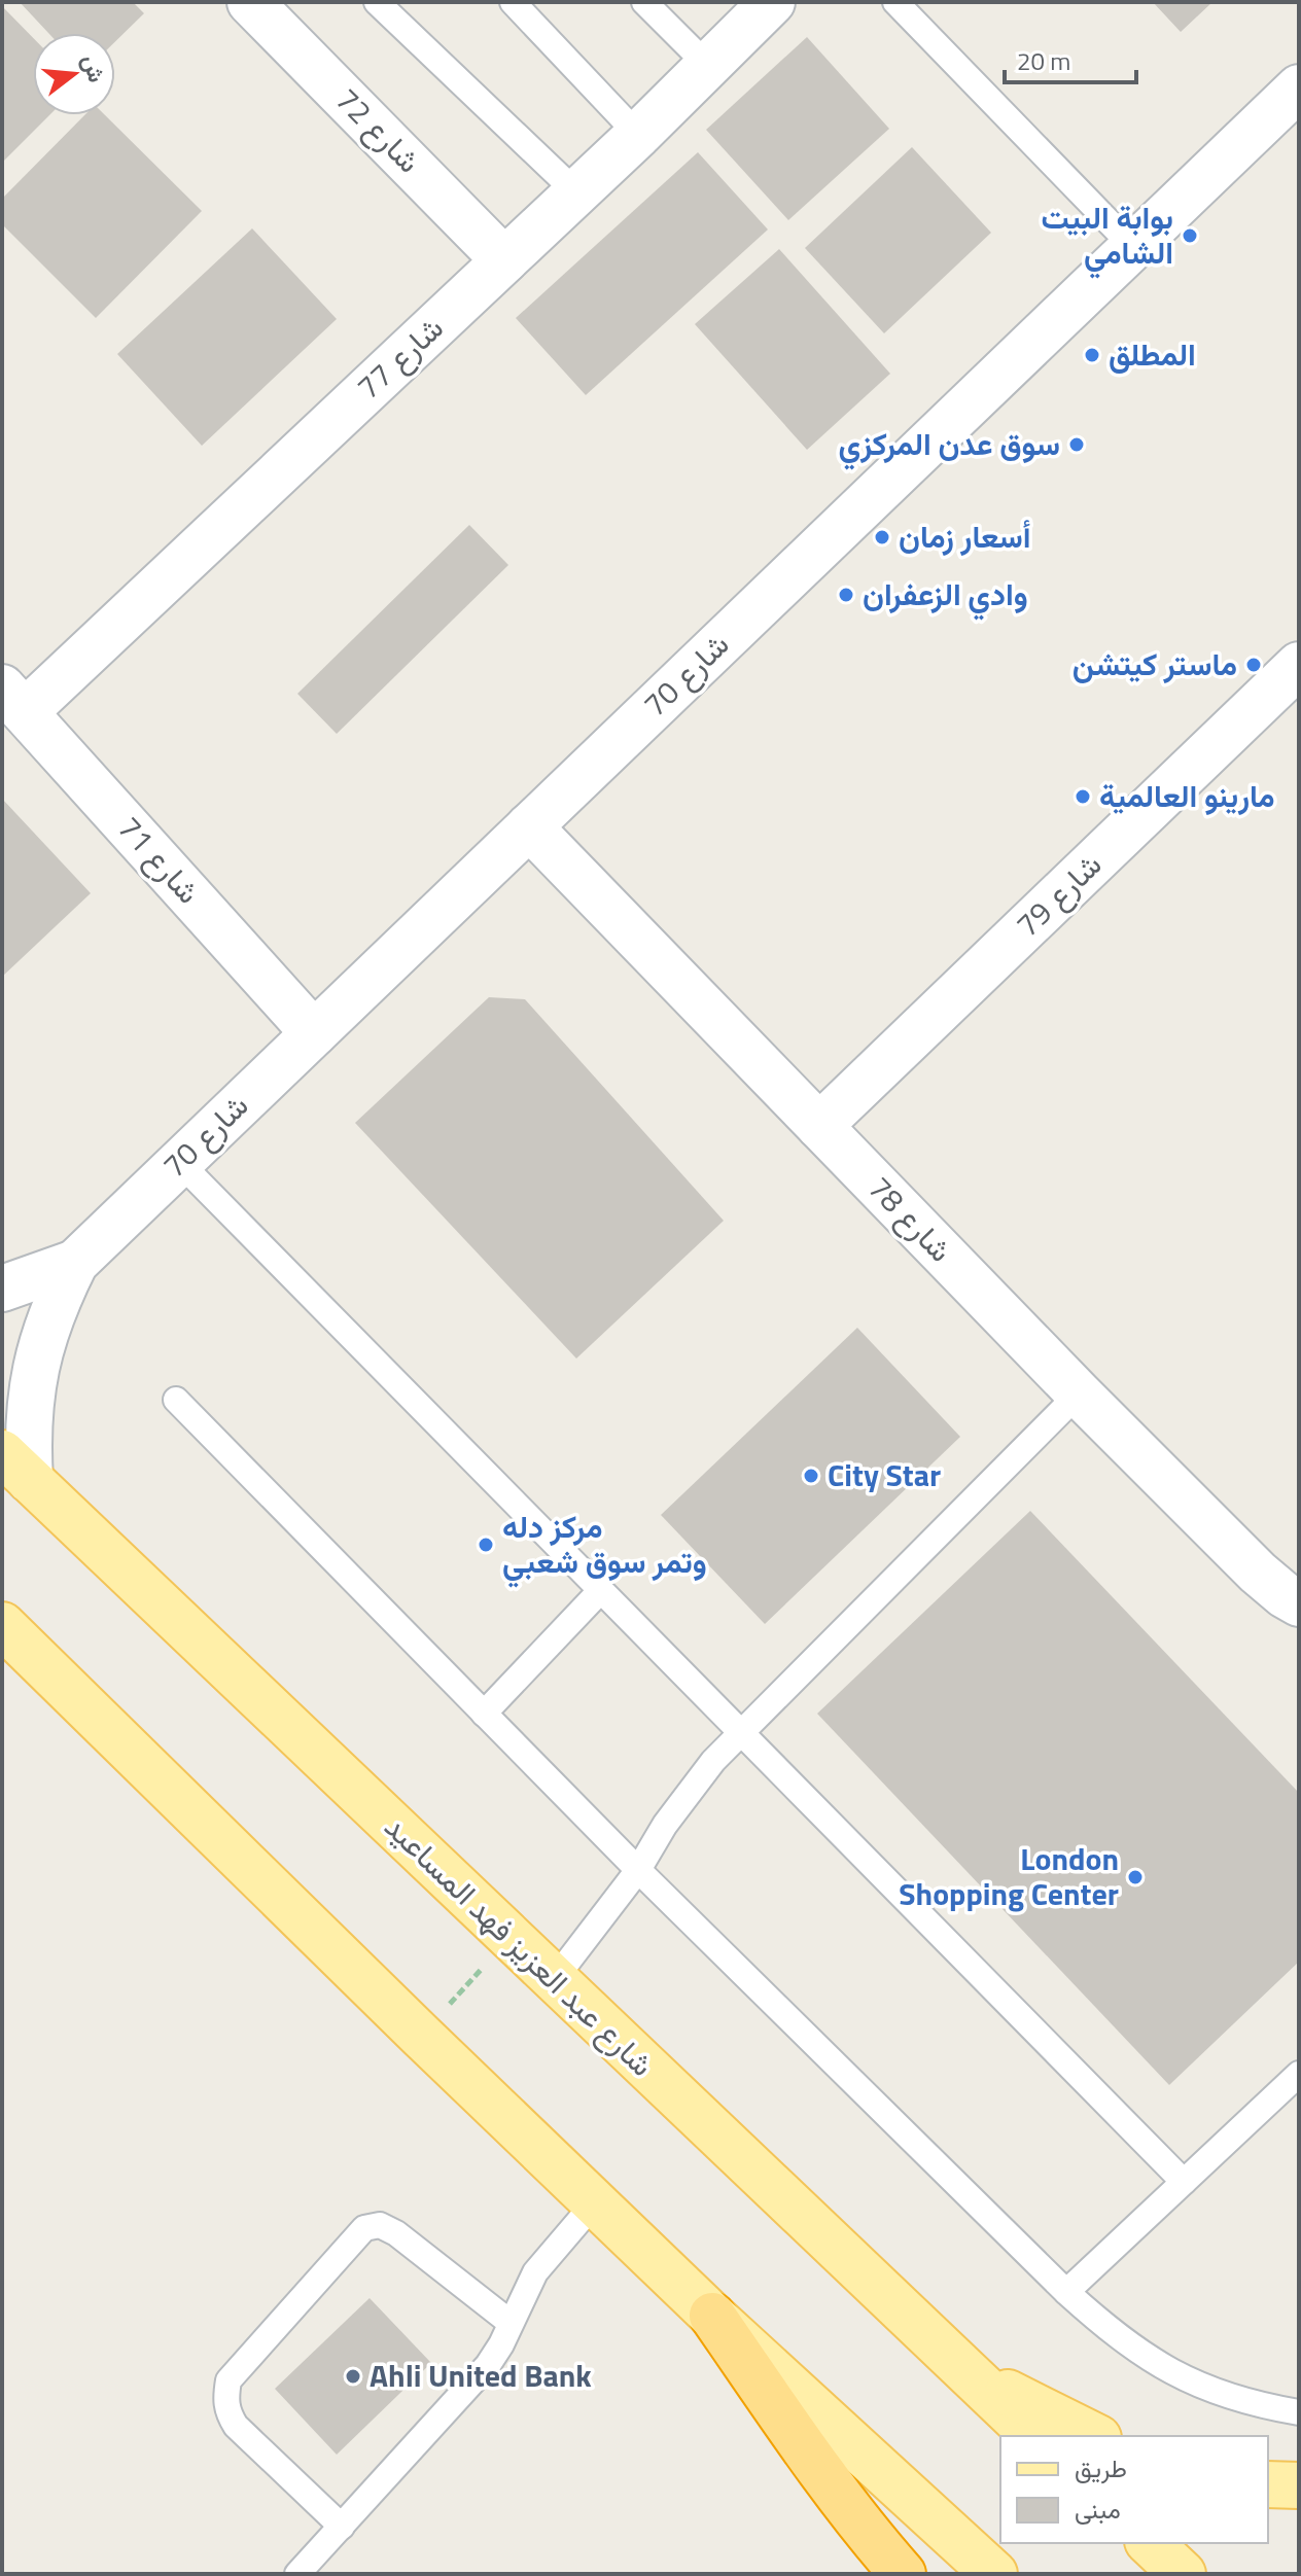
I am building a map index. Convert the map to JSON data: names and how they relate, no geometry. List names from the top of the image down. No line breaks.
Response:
{"streets":{"main road":["شارع عبد العزيز فهد المساعيد"],"street":["شارع 72","شارع 77","شارع 70","شارع 71","شارع 79","شارع 78"]},"crossings":[["شارع 72","شارع 77"],["شارع 77","شارع 71"],["شارع 70","شارع 71"],["شارع 70","شارع 78"],["شارع 70","شارع عبد العزيز فهد المساعيد"],["شارع 79","شارع 78"]],"places":["بوابة البيت الشامي","المطلق","سوق عدن المركزي","أسعار زمان","وادي الزعفران","ماستر كيتشن","مارينو العالمية","City Star","مركز دله وتمر سوق شعبي","London Shopping Center","Ahli United Bank"],"legend":["طريق","مبنى"],"scale_bar":"20 m","north":"right"}
